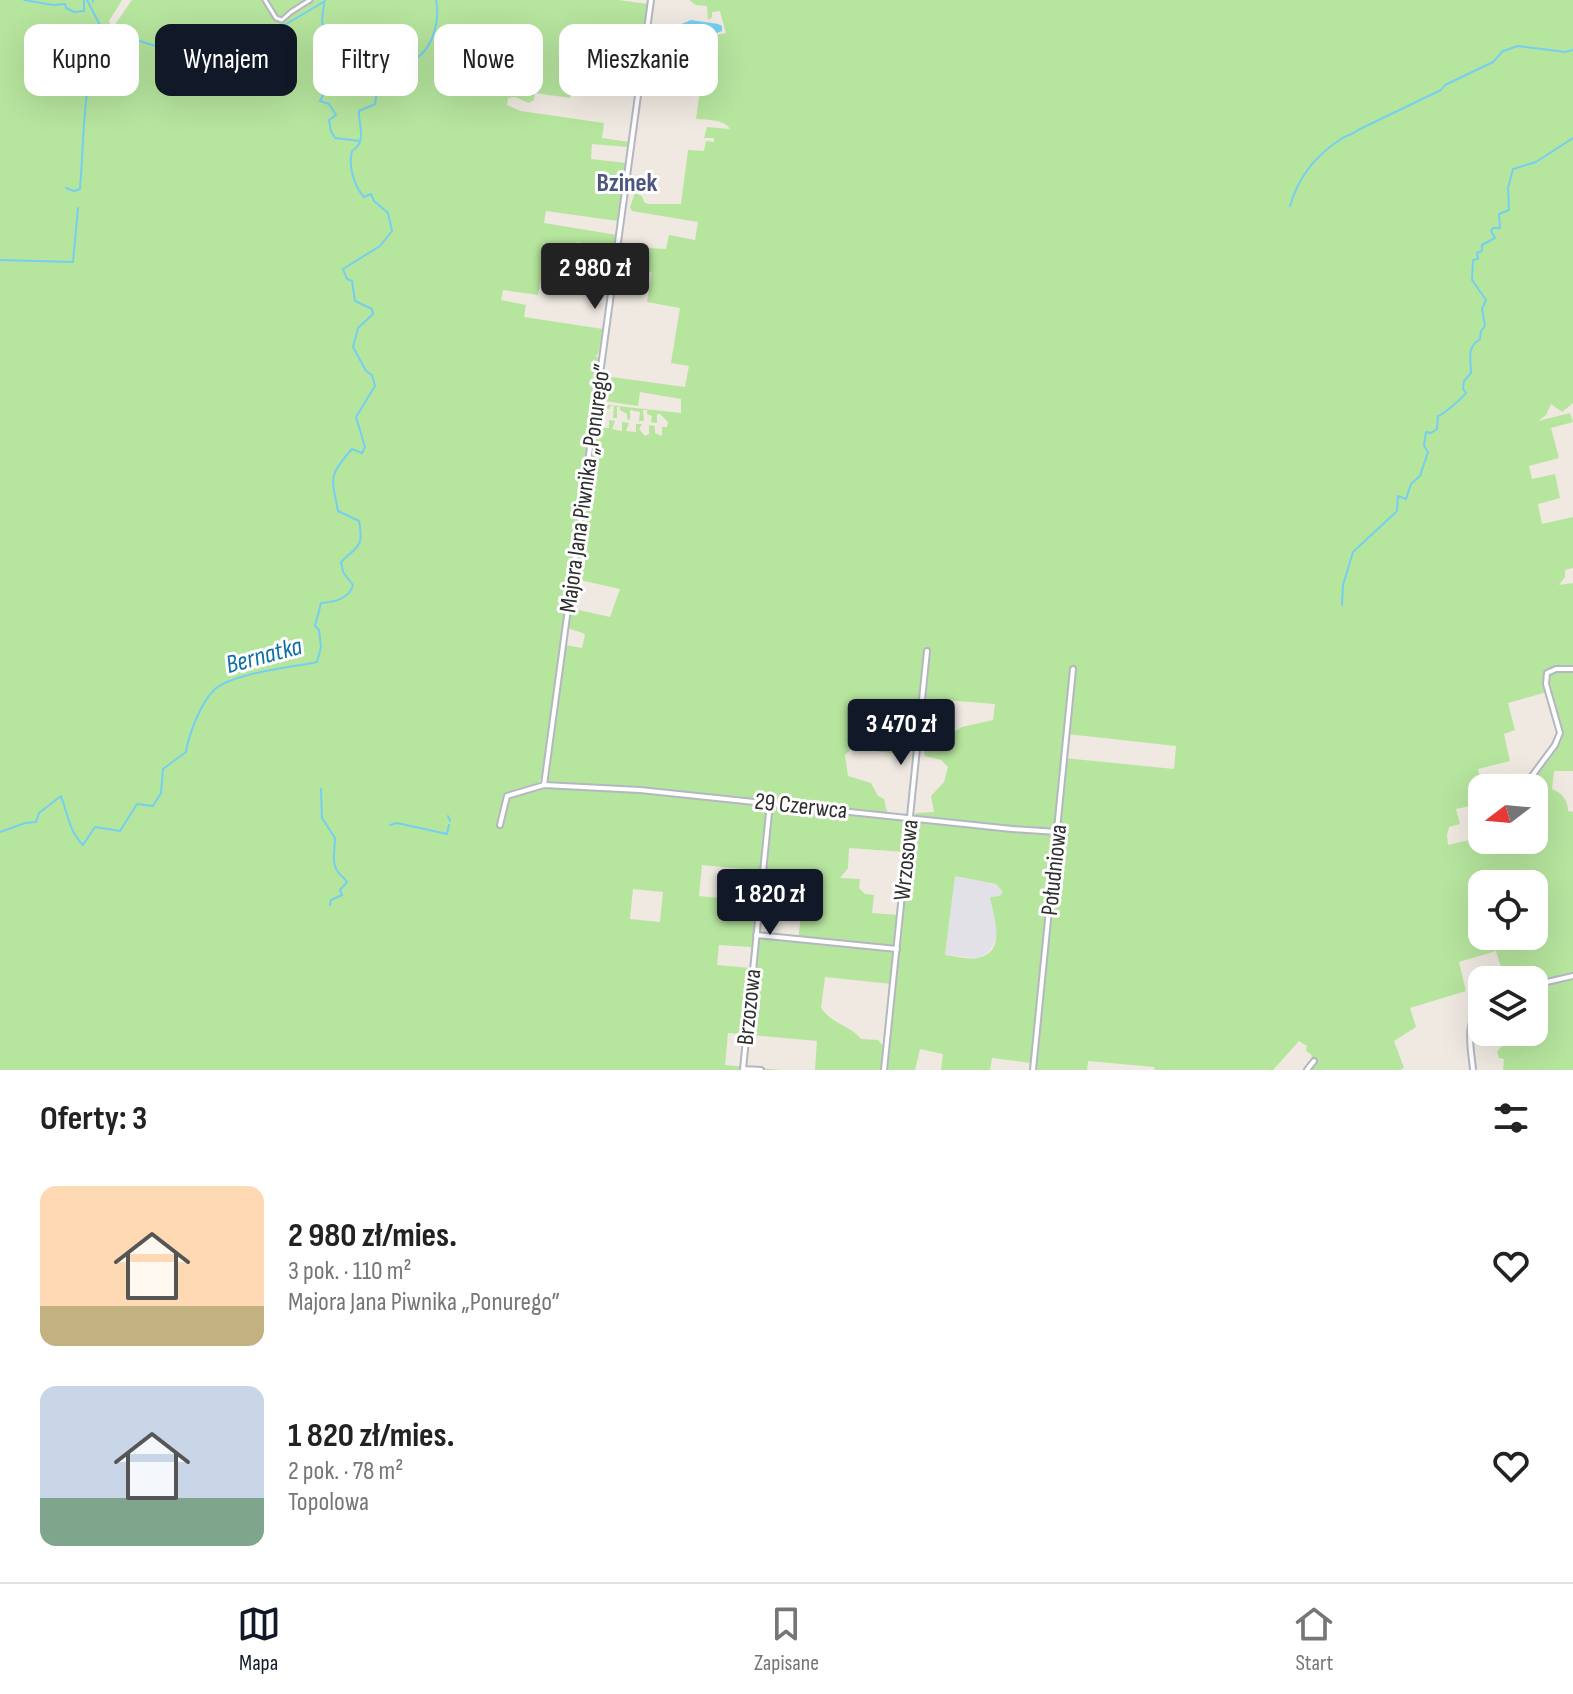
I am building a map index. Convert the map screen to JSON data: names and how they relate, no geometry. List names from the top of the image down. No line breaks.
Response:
{"streets":{"street":["Majora Jana Piwnika „Ponurego”","29 Czerwca","Wrzosowa","Południowa","Brzozowa"]},"crossings":[["Majora Jana Piwnika „Ponurego”","29 Czerwca"],["29 Czerwca","Wrzosowa"],["29 Czerwca","Południowa"],["29 Czerwca","Brzozowa"]],"districts":["Bzinek"],"water":["Bernatka"],"north":"left","page":{"chip":["Kupno","Wynajem","Filtry","Nowe","Mieszkanie"],"price":["2 980 zł","3 470 zł","1 820 zł"],"heading":"Oferty: 3","list":[{"name":"2 980 zł/mies.","note":"3 pok. · 110 m² · Majora Jana Piwnika „Ponurego”"},{"name":"1 820 zł/mies.","note":"2 pok. · 78 m² · Topolowa"}],"tabs":["Mapa","Zapisane","Start"]}}
